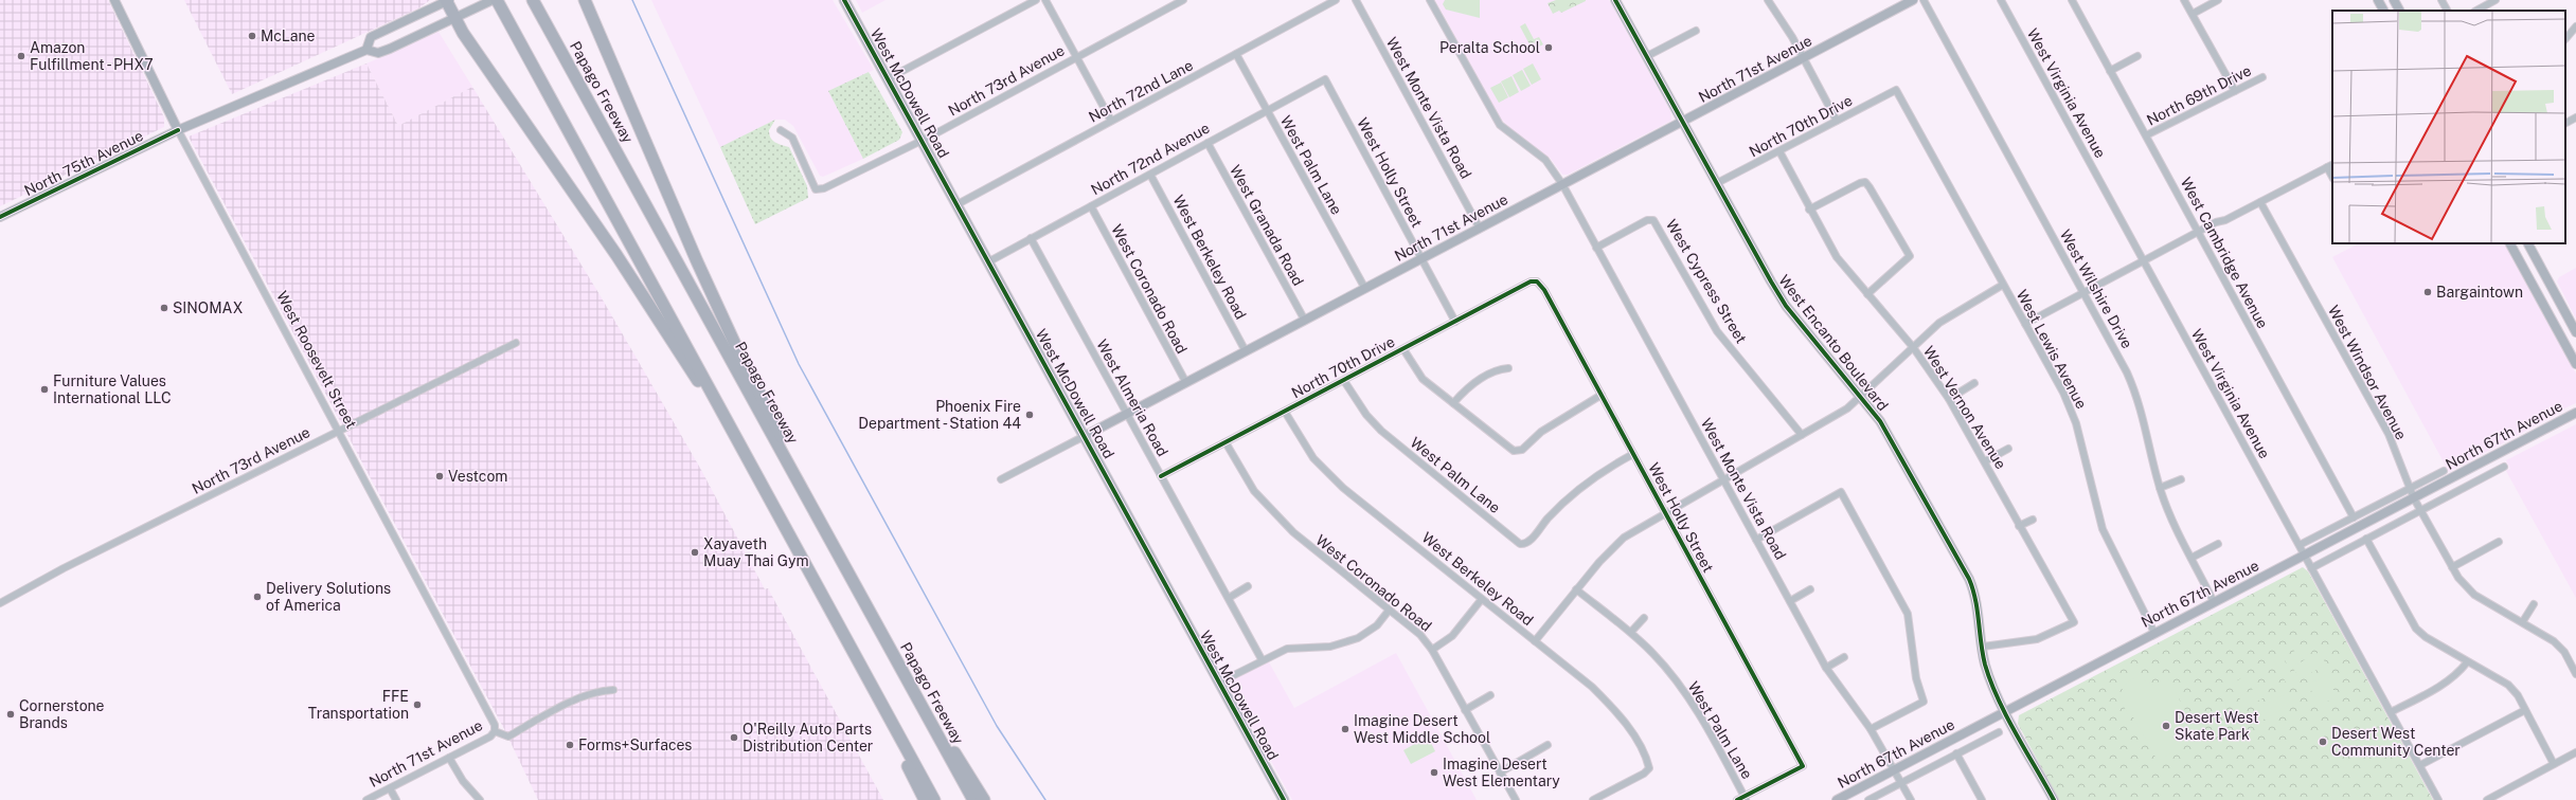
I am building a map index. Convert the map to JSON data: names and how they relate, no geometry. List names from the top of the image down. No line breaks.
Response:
{"streets":{"highway":["Papago Freeway"],"main road":["West McDowell Road"],"street":["North 71st Avenue","North 73rd Avenue","North 72nd Lane","West Virginia Avenue","North 69th Drive","West Monte Vista Road","North 70th Drive","North 72nd Avenue","North 75th Avenue","West Palm Lane","West Holly Street","West Granada Road","West Cambridge Avenue","West Berkeley Road","West Cypress Street","West Coronado Road","West Wilshire Drive","West Encanto Boulevard","West Lewis Avenue","West Roosevelt Street","West Windsor Avenue","West Almeria Road","West Vernon Avenue","North 67th Avenue"]},"crossings":[["North 71st Avenue","West McDowell Road"],["North 71st Avenue","West Monte Vista Road"],["North 71st Avenue","West Palm Lane"],["North 71st Avenue","West Holly Street"],["North 71st Avenue","West Granada Road"],["North 71st Avenue","West Berkeley Road"],["North 71st Avenue","West Coronado Road"],["North 71st Avenue","West Encanto Boulevard"],["North 71st Avenue","West Roosevelt Street"],["North 71st Avenue","West Almeria Road"],["North 73rd Avenue","West McDowell Road"],["North 73rd Avenue","West Roosevelt Street"],["North 72nd Lane","West McDowell Road"],["North 72nd Lane","West Palm Lane"],["West McDowell Road","North 72nd Avenue"],["West Virginia Avenue","North 67th Avenue"],["North 69th Drive","West Cambridge Avenue"],["West Monte Vista Road","West Cypress Street"],["West Monte Vista Road","North 67th Avenue"],["North 70th Drive","West Palm Lane"],["North 70th Drive","West Holly Street"],["North 70th Drive","West Berkeley Road"],["North 70th Drive","West Coronado Road"],["North 70th Drive","West Encanto Boulevard"],["North 70th Drive","West Lewis Avenue"],["North 70th Drive","West Almeria Road"],["North 70th Drive","West Vernon Avenue"],["North 72nd Avenue","West Palm Lane"],["North 72nd Avenue","West Holly Street"],["North 72nd Avenue","West Granada Road"],["North 72nd Avenue","West Berkeley Road"],["North 72nd Avenue","West Coronado Road"],["North 72nd Avenue","West Almeria Road"],["North 75th Avenue","West Roosevelt Street"],["West Palm Lane","West Holly Street"],["West Cambridge Avenue","North 67th Avenue"],["West Wilshire Drive","North 67th Avenue"],["West Encanto Boulevard","West Vernon Avenue"],["West Encanto Boulevard","North 67th Avenue"],["West Lewis Avenue","North 67th Avenue"],["West Windsor Avenue","North 67th Avenue"]],"places":["McLane","Peralta School","Amazon Fulfillment - PHX7","Bargaintown","SINOMAX","Furniture Values International LLC","Phoenix Fire Department - Station 44","Vestcom","Xayaveth Muay Thai Gym","Delivery Solutions of America","FFE Transportation","Cornerstone Brands","Desert West Skate Park","Imagine Desert West Middle School","O'Reilly Auto Parts Distribution Center","Desert West Community Center","Forms+Surfaces","Imagine Desert West Elementary"]}
